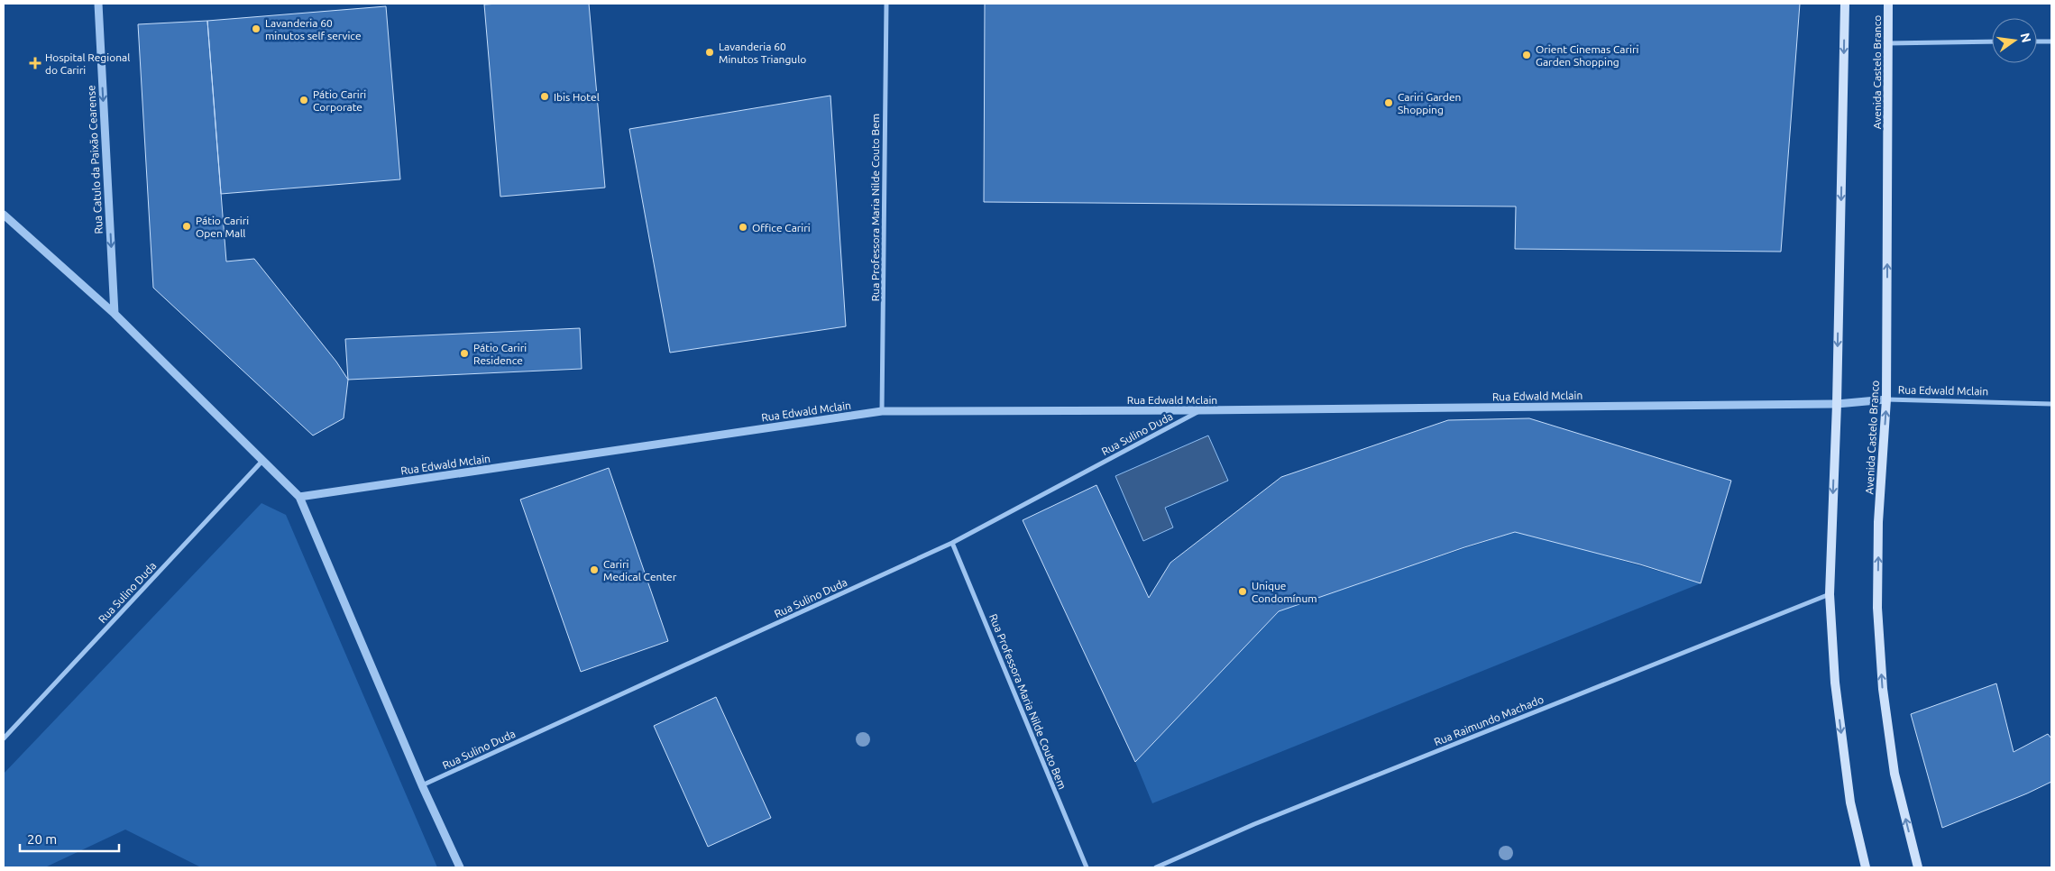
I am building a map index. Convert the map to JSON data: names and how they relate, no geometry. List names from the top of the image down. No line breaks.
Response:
{"streets":{"main road":["Avenida Castelo Branco"],"street":["Rua Catulo da Paixão Cearense","Rua Professora Maria Nilde Couto Bem","Rua Edwald Mclain","Rua Sulino Duda","Rua Raimundo Machado"]},"crossings":[["Avenida Castelo Branco","Rua Edwald Mclain"],["Rua Professora Maria Nilde Couto Bem","Rua Edwald Mclain"],["Rua Professora Maria Nilde Couto Bem","Rua Sulino Duda"],["Rua Edwald Mclain","Rua Sulino Duda"]],"one_way":["Rua Catulo da Paixão Cearense"],"places":{"other":["Lavanderia 60 minutos self service","Lavanderia 60 Minutos Triangulo","Orient Cinemas Cariri Garden Shopping","Ibis Hotel","Pátio Cariri Corporate","Cariri Garden Shopping","Pátio Cariri Open Mall","Office Cariri","Pátio Cariri Residence","Cariri Medical Center","Unique Condomínum"],"health":["Hospital Regional do Cariri"]},"scale_bar":"20 m","north":"right"}
